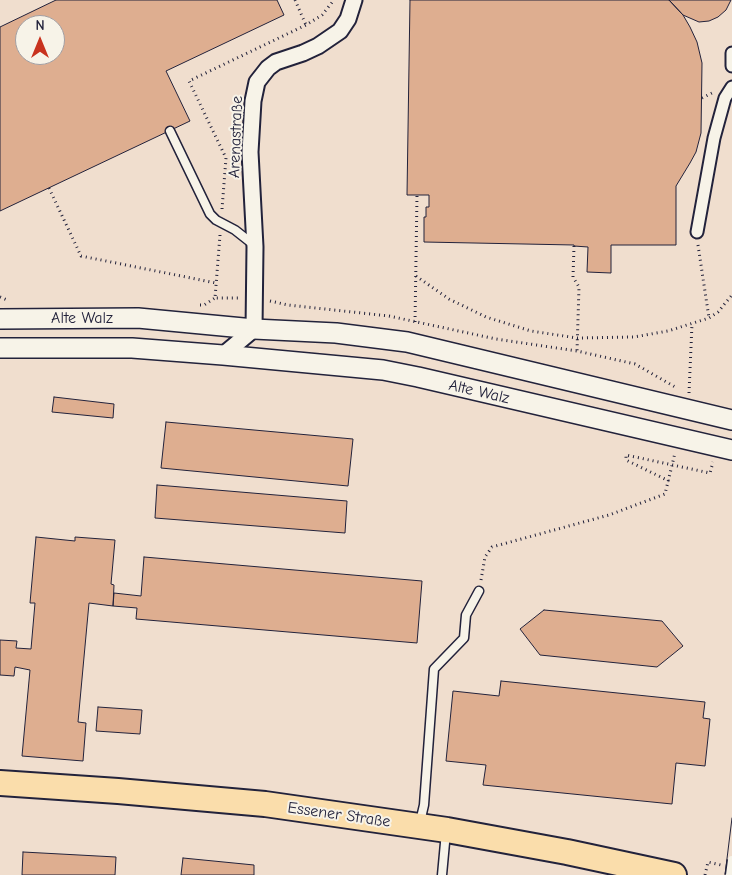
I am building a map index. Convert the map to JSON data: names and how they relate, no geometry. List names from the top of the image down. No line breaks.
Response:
{"streets":{"main road":["Essener Straße"],"street":["Arenastraße","Alte Walz"]},"crossings":[["Arenastraße","Alte Walz"]],"north":"top"}
